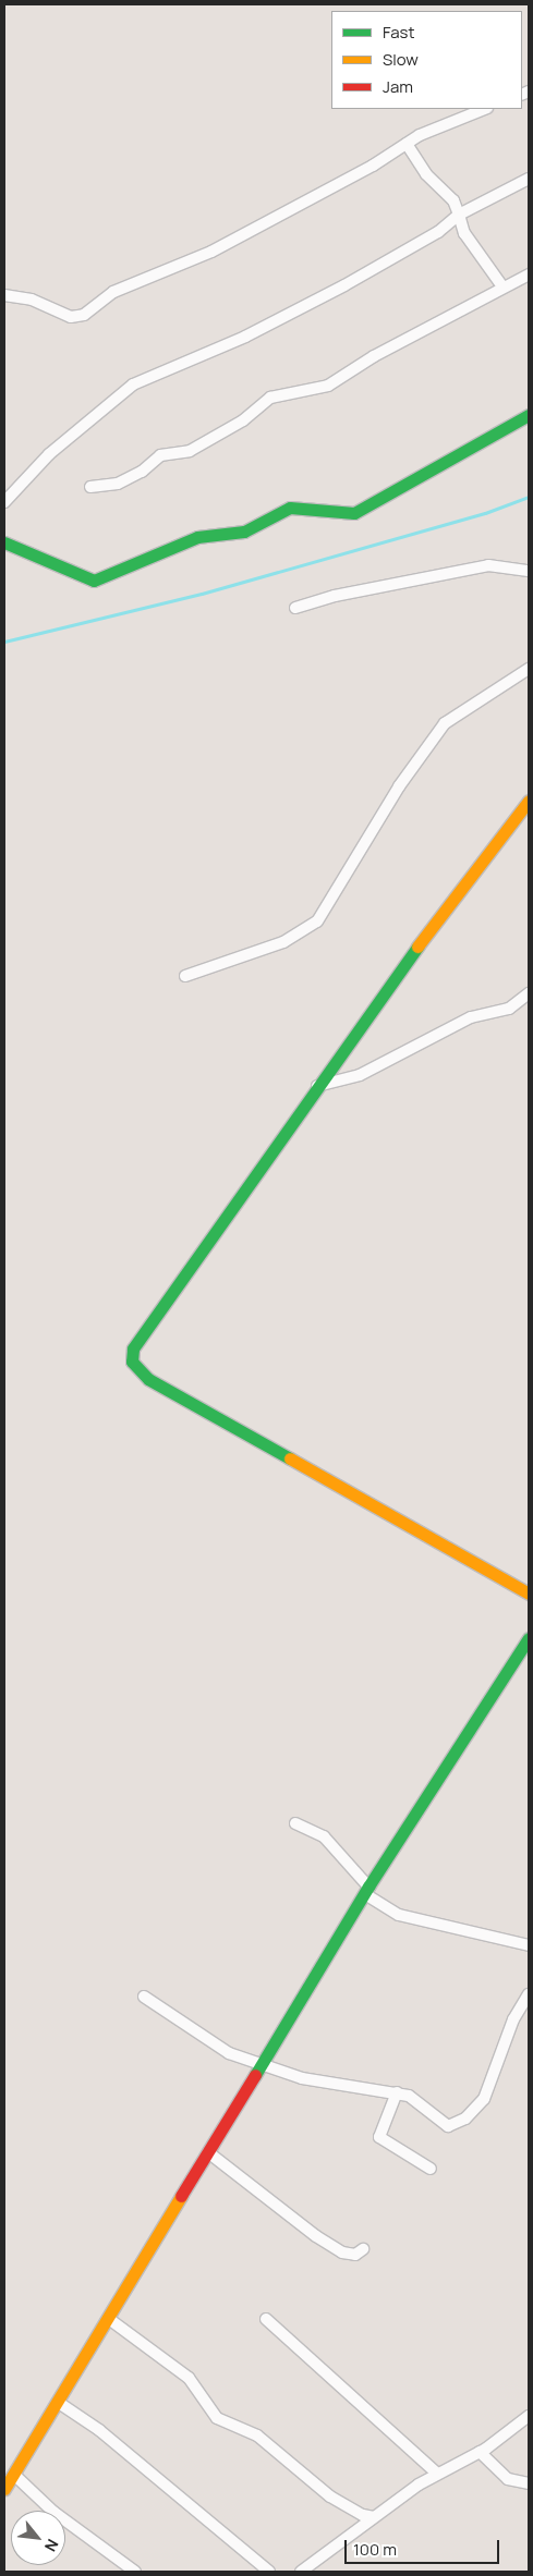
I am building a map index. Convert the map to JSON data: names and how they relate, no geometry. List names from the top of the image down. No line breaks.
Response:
{"legend":["Fast","Slow","Jam"],"scale_bar":"100 m","north":"bottom right"}
